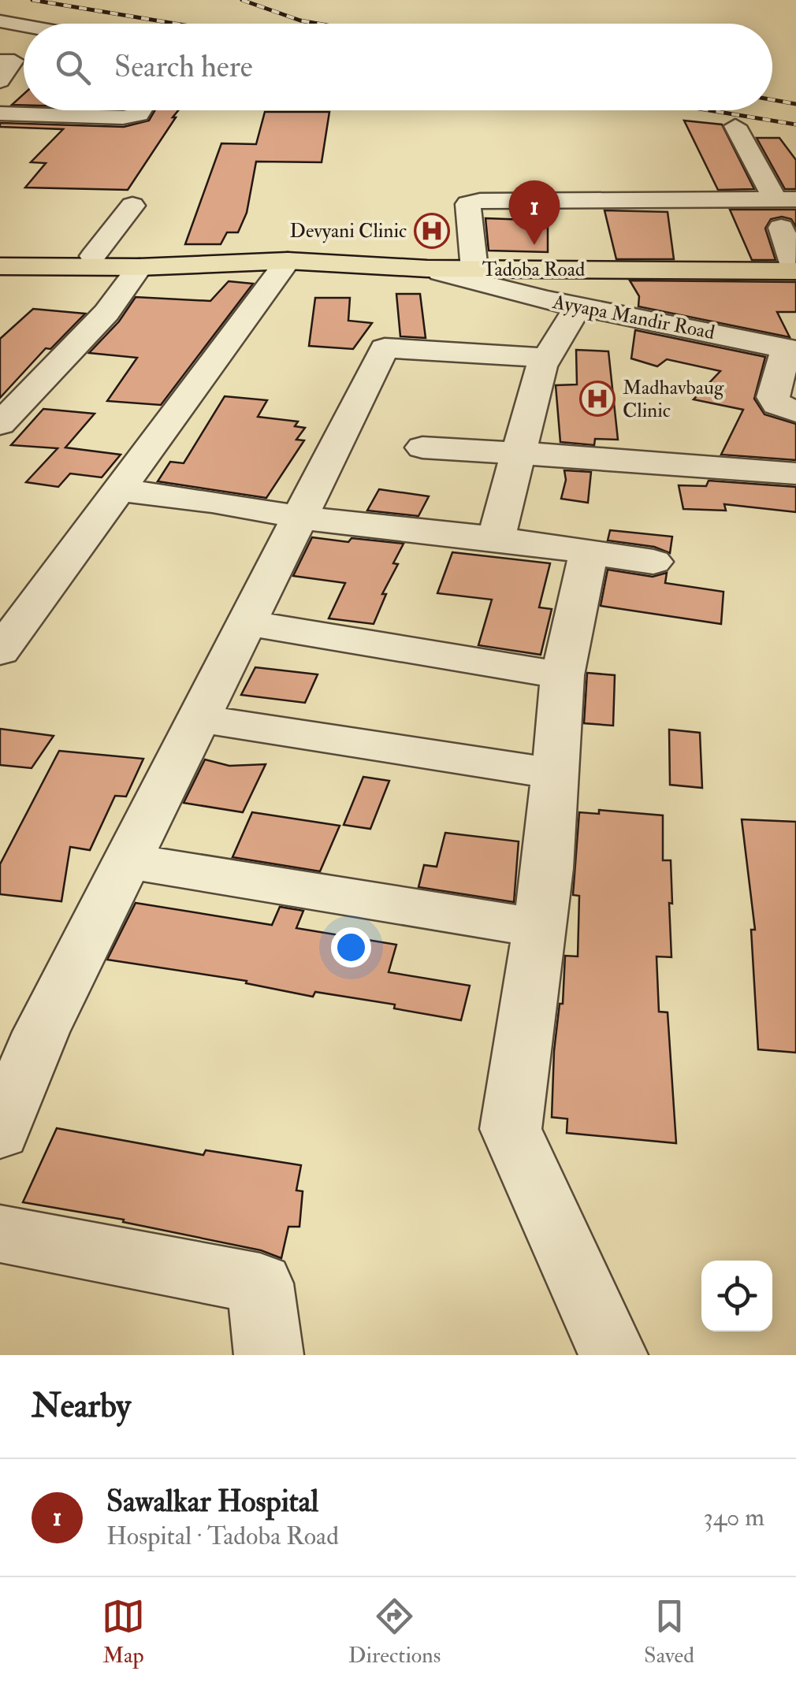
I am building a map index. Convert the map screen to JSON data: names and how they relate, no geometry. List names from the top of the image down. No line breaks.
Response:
{"streets":{"main road":["Tadoba Road"],"street":["Ayyapa Mandir Road"]},"crossings":[["Tadoba Road","Ayyapa Mandir Road"]],"places":{"hospital":["Devyani Clinic","Madhavbaug Clinic"]},"page":{"search":"Search here","pins":"1","heading":"Nearby","list":[{"mark":"1","name":"Sawalkar Hospital","note":"Hospital · Tadoba Road","value":"340 m"}],"nav":["Map","Directions","Saved"]}}
